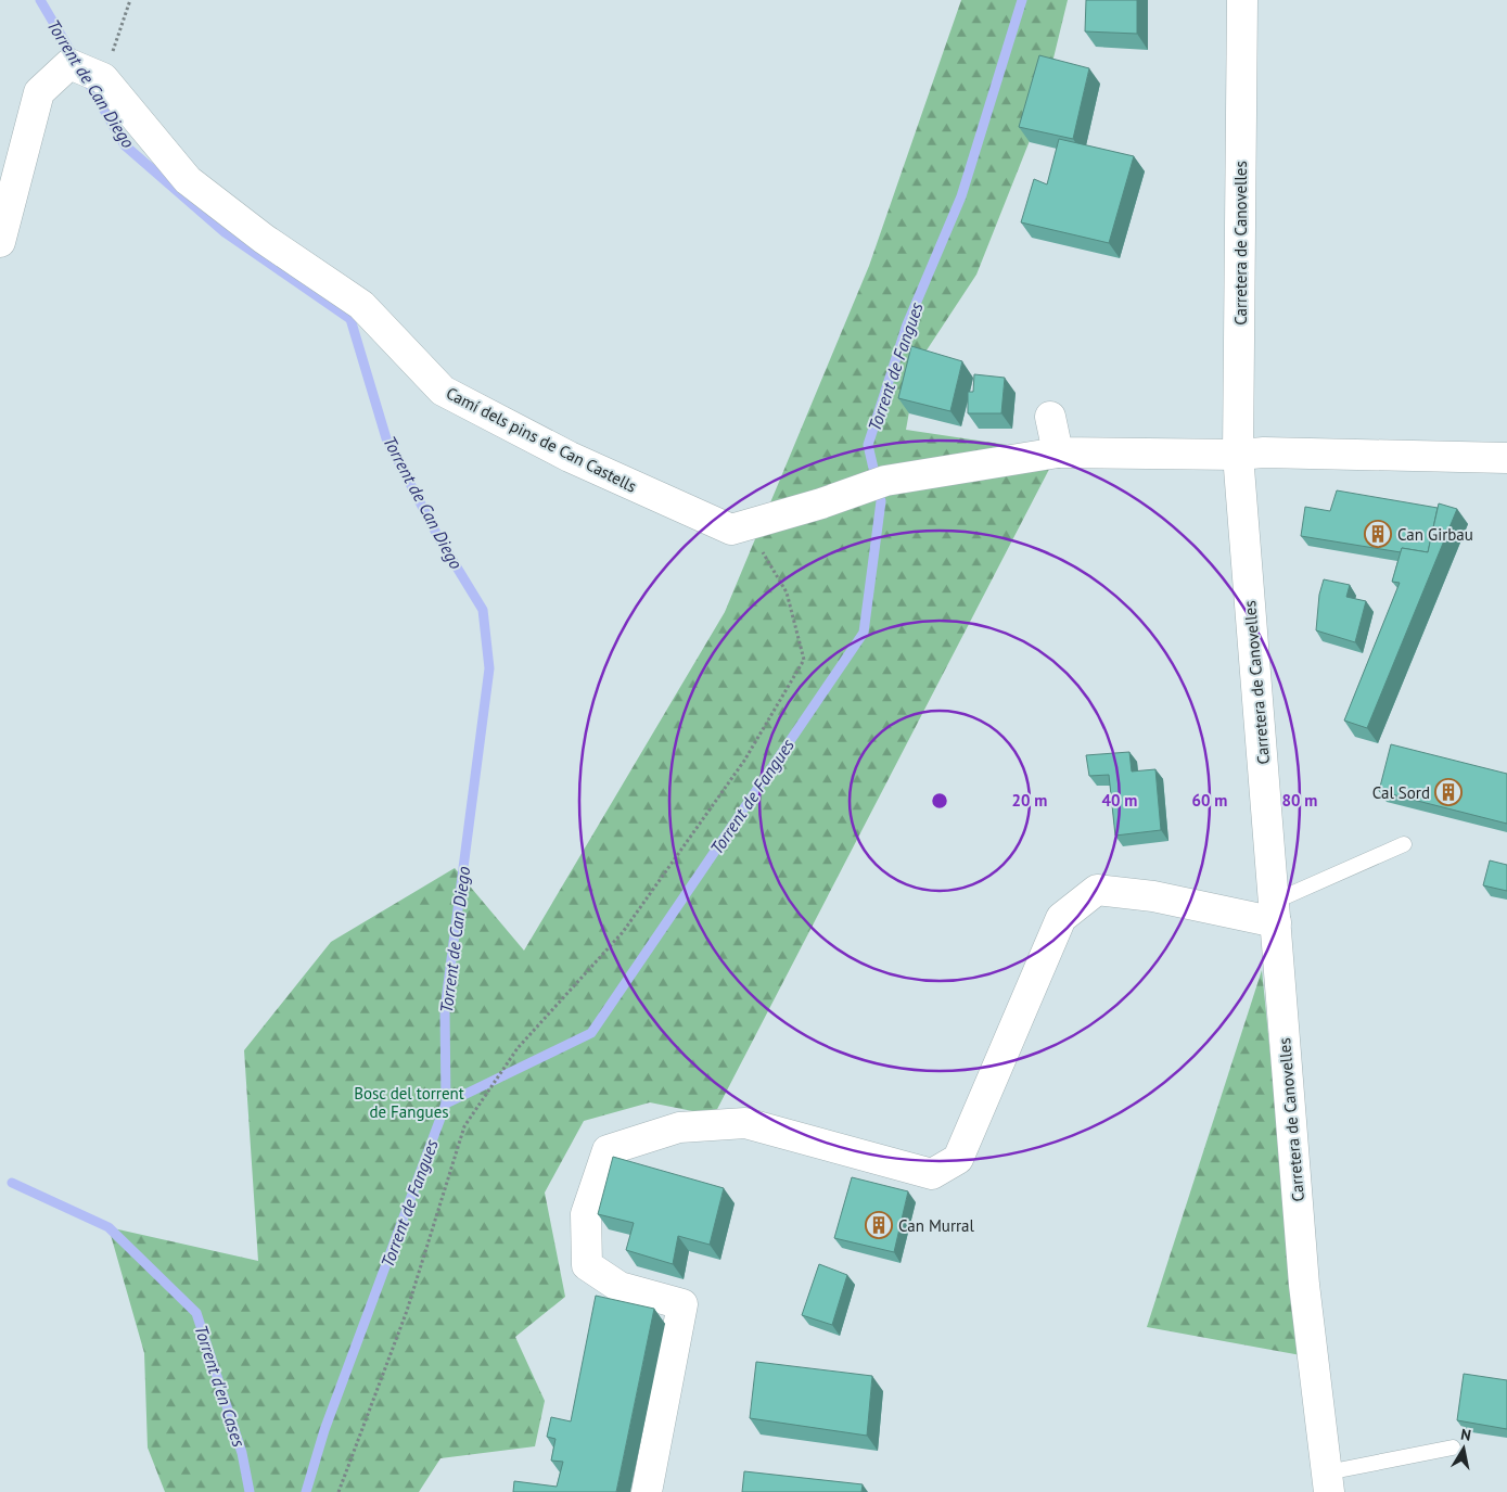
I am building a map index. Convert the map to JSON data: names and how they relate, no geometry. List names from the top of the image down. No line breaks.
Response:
{"streets":{"street":["Carretera de Canovelles","Camí dels pins de Can Castells"]},"crossings":[["Carretera de Canovelles","Camí dels pins de Can Castells"]],"water":["Torrent de Can Diego","Torrent de Fangues","Torrent d'en Cases"],"parks":["Bosc del torrent de Fangues"],"places":{"building":["Can Girbau","Cal Sord","Can Murral"]},"north":"top","rings":["20 m","40 m","60 m","80 m"]}
